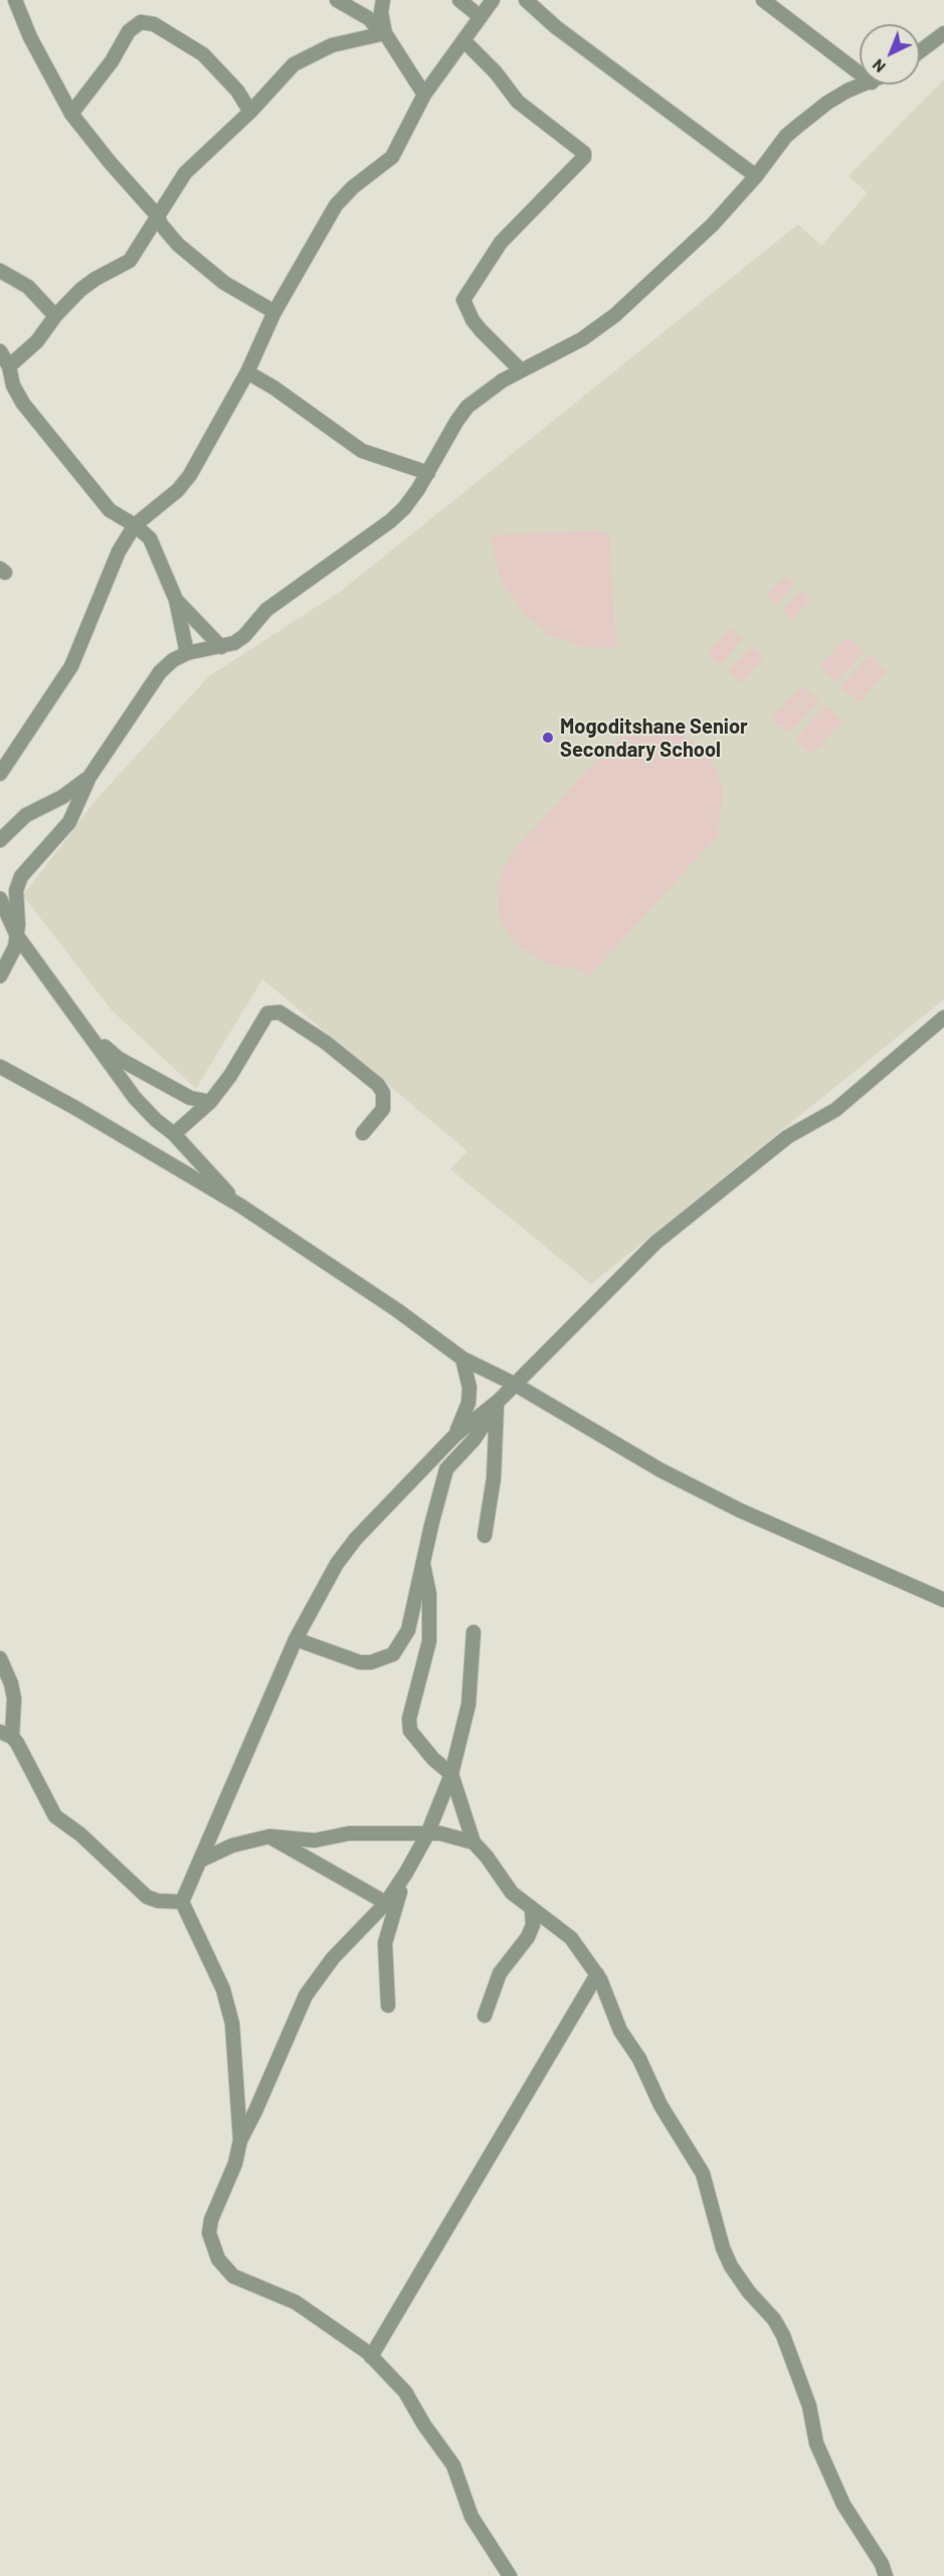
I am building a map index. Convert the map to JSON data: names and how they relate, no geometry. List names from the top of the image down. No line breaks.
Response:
{"places":["Mogoditshane Senior Secondary School"],"north":"bottom left"}
